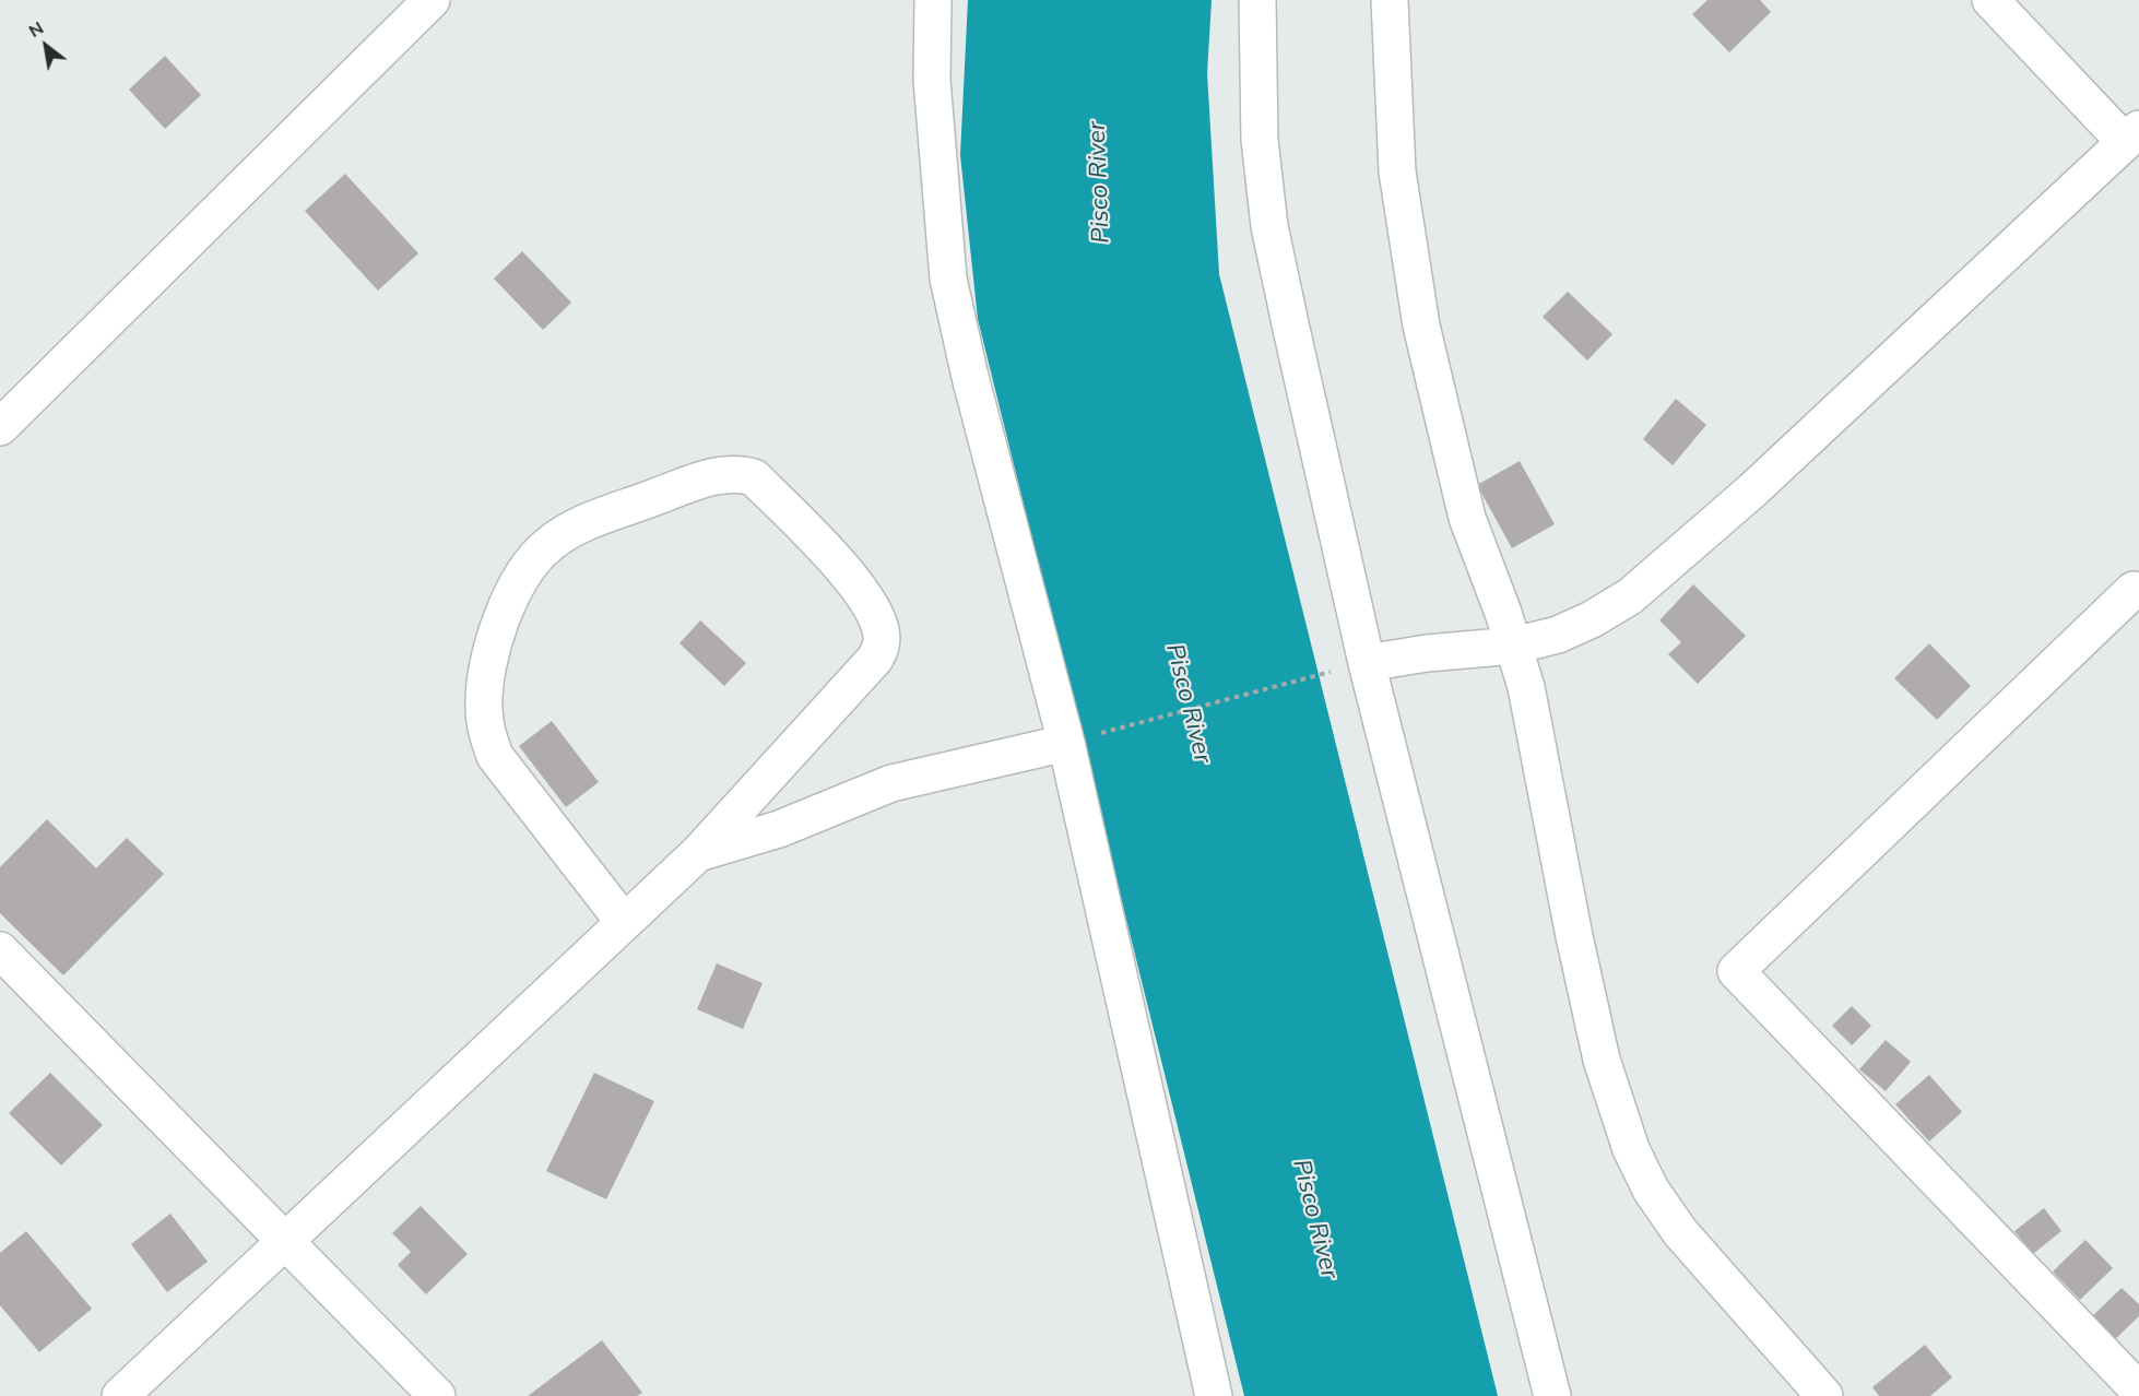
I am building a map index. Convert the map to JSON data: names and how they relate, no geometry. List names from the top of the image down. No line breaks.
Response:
{"water":["Pisco River"],"north":"top left"}
